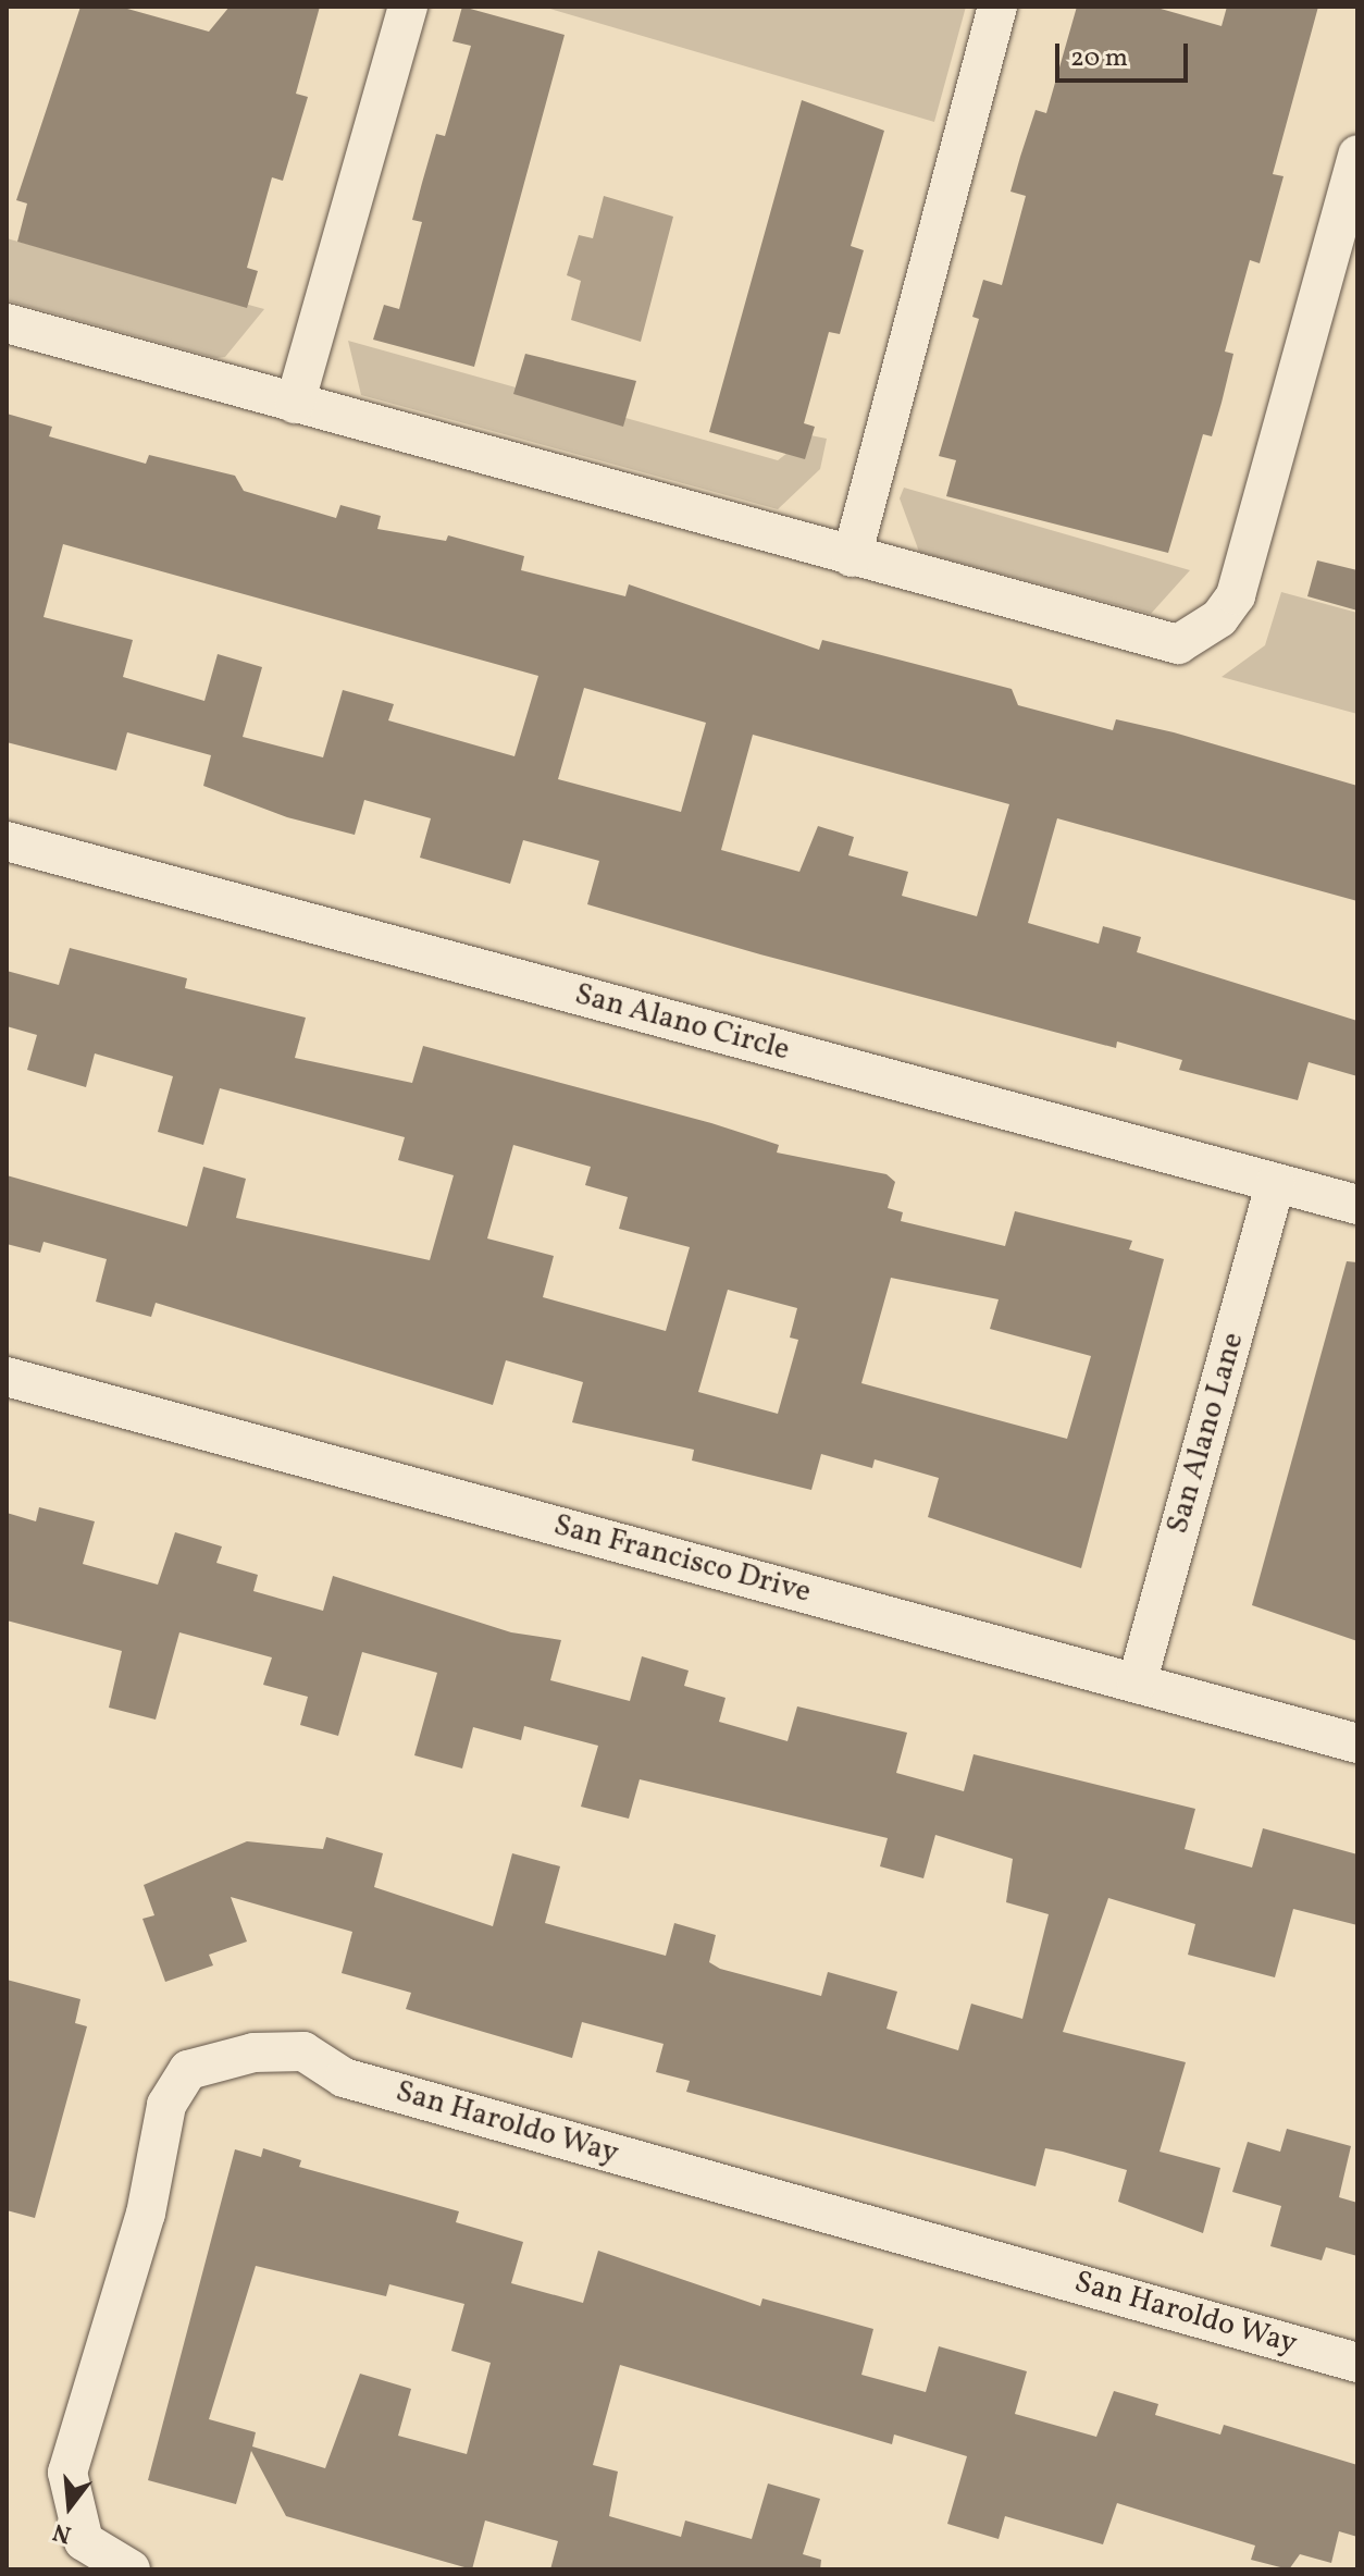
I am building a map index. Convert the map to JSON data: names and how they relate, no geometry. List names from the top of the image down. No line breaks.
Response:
{"streets":{"street":["San Alano Circle","San Alano Lane","San Francisco Drive","San Haroldo Way"]},"crossings":[["San Alano Circle","San Alano Lane"],["San Alano Lane","San Francisco Drive"]],"scale_bar":"20 m","north":"bottom"}
